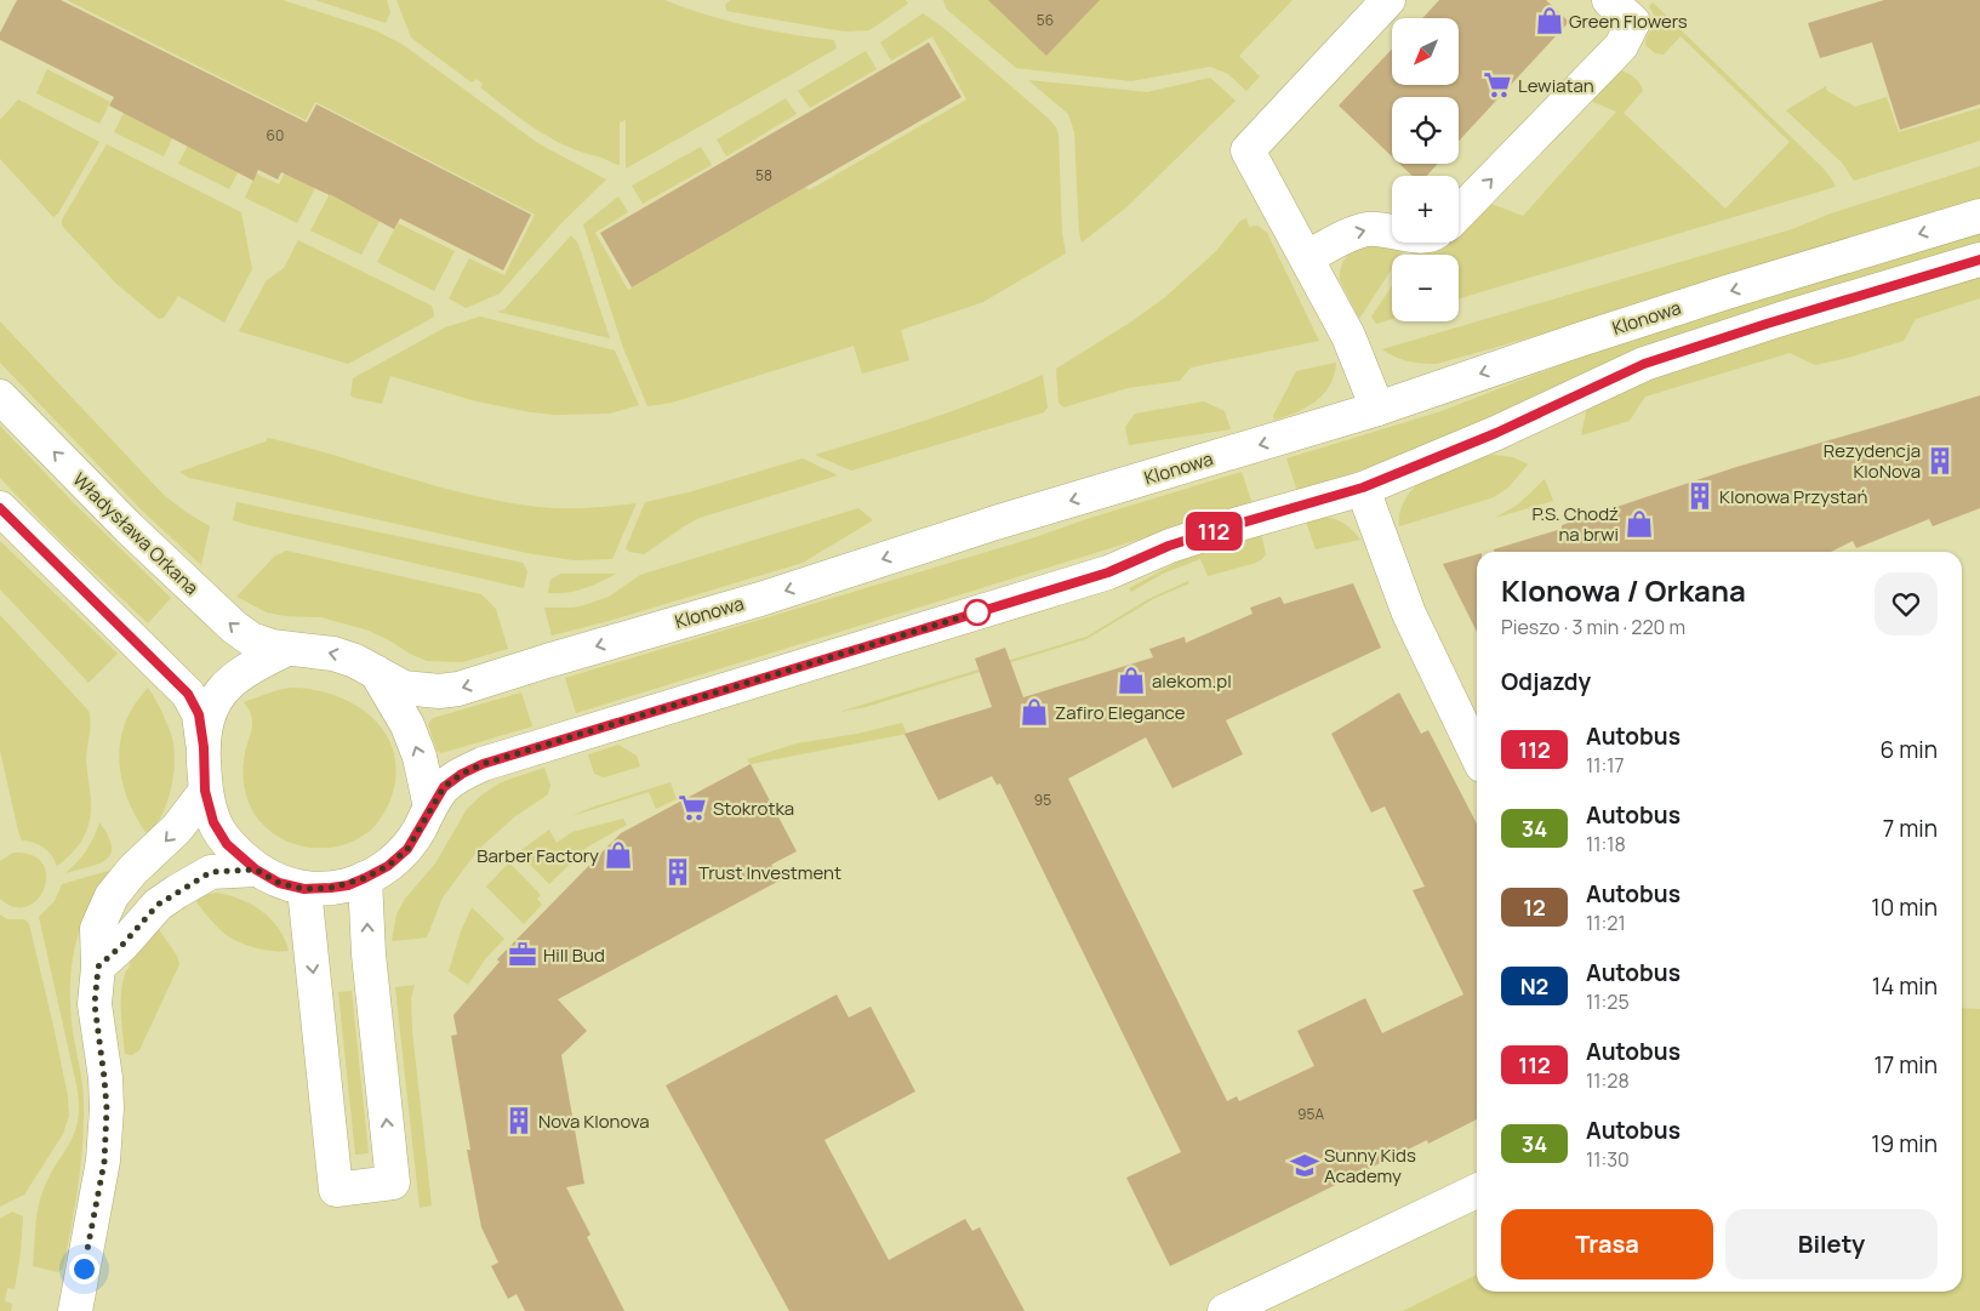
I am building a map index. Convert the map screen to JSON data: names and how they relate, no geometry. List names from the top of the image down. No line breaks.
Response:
{"streets":{"street":["Klonowa","Władysława Orkana"]},"crossings":[["Klonowa","Władysława Orkana"]],"places":{"shop":["Green Flowers","P.S. Chodź na brwi","alekom.pl","Zafiro Elegance","Barber Factory"],"supermarket":["Lewiatan","Stokrotka"],"building":["Rezydencja KloNova","Klonowa Przystań","Trust Investment","Nova Klonova"],"office":["Hill Bud"],"school or university":["Sunny Kids Academy"]},"lines":["bus line 112"],"house_numbers":["56","60","58","95","95A"],"north":"bottom left","page":{"on_map":"112","map_buttons":["+","−"],"heading":[["Klonowa / Orkana","Pieszo · 3 min · 220 m"],"Odjazdy"],"list":[{"mark":"112","name":"Autobus","note":"11:17","value":"6 min"},{"mark":"34","name":"Autobus","note":"11:18","value":"7 min"},{"mark":"12","name":"Autobus","note":"11:21","value":"10 min"},{"mark":"N2","name":"Autobus","note":"11:25","value":"14 min"},{"mark":"112","name":"Autobus","note":"11:28","value":"17 min"},{"mark":"34","name":"Autobus","note":"11:30","value":"19 min"}],"buttons":["Trasa","Bilety"]}}
